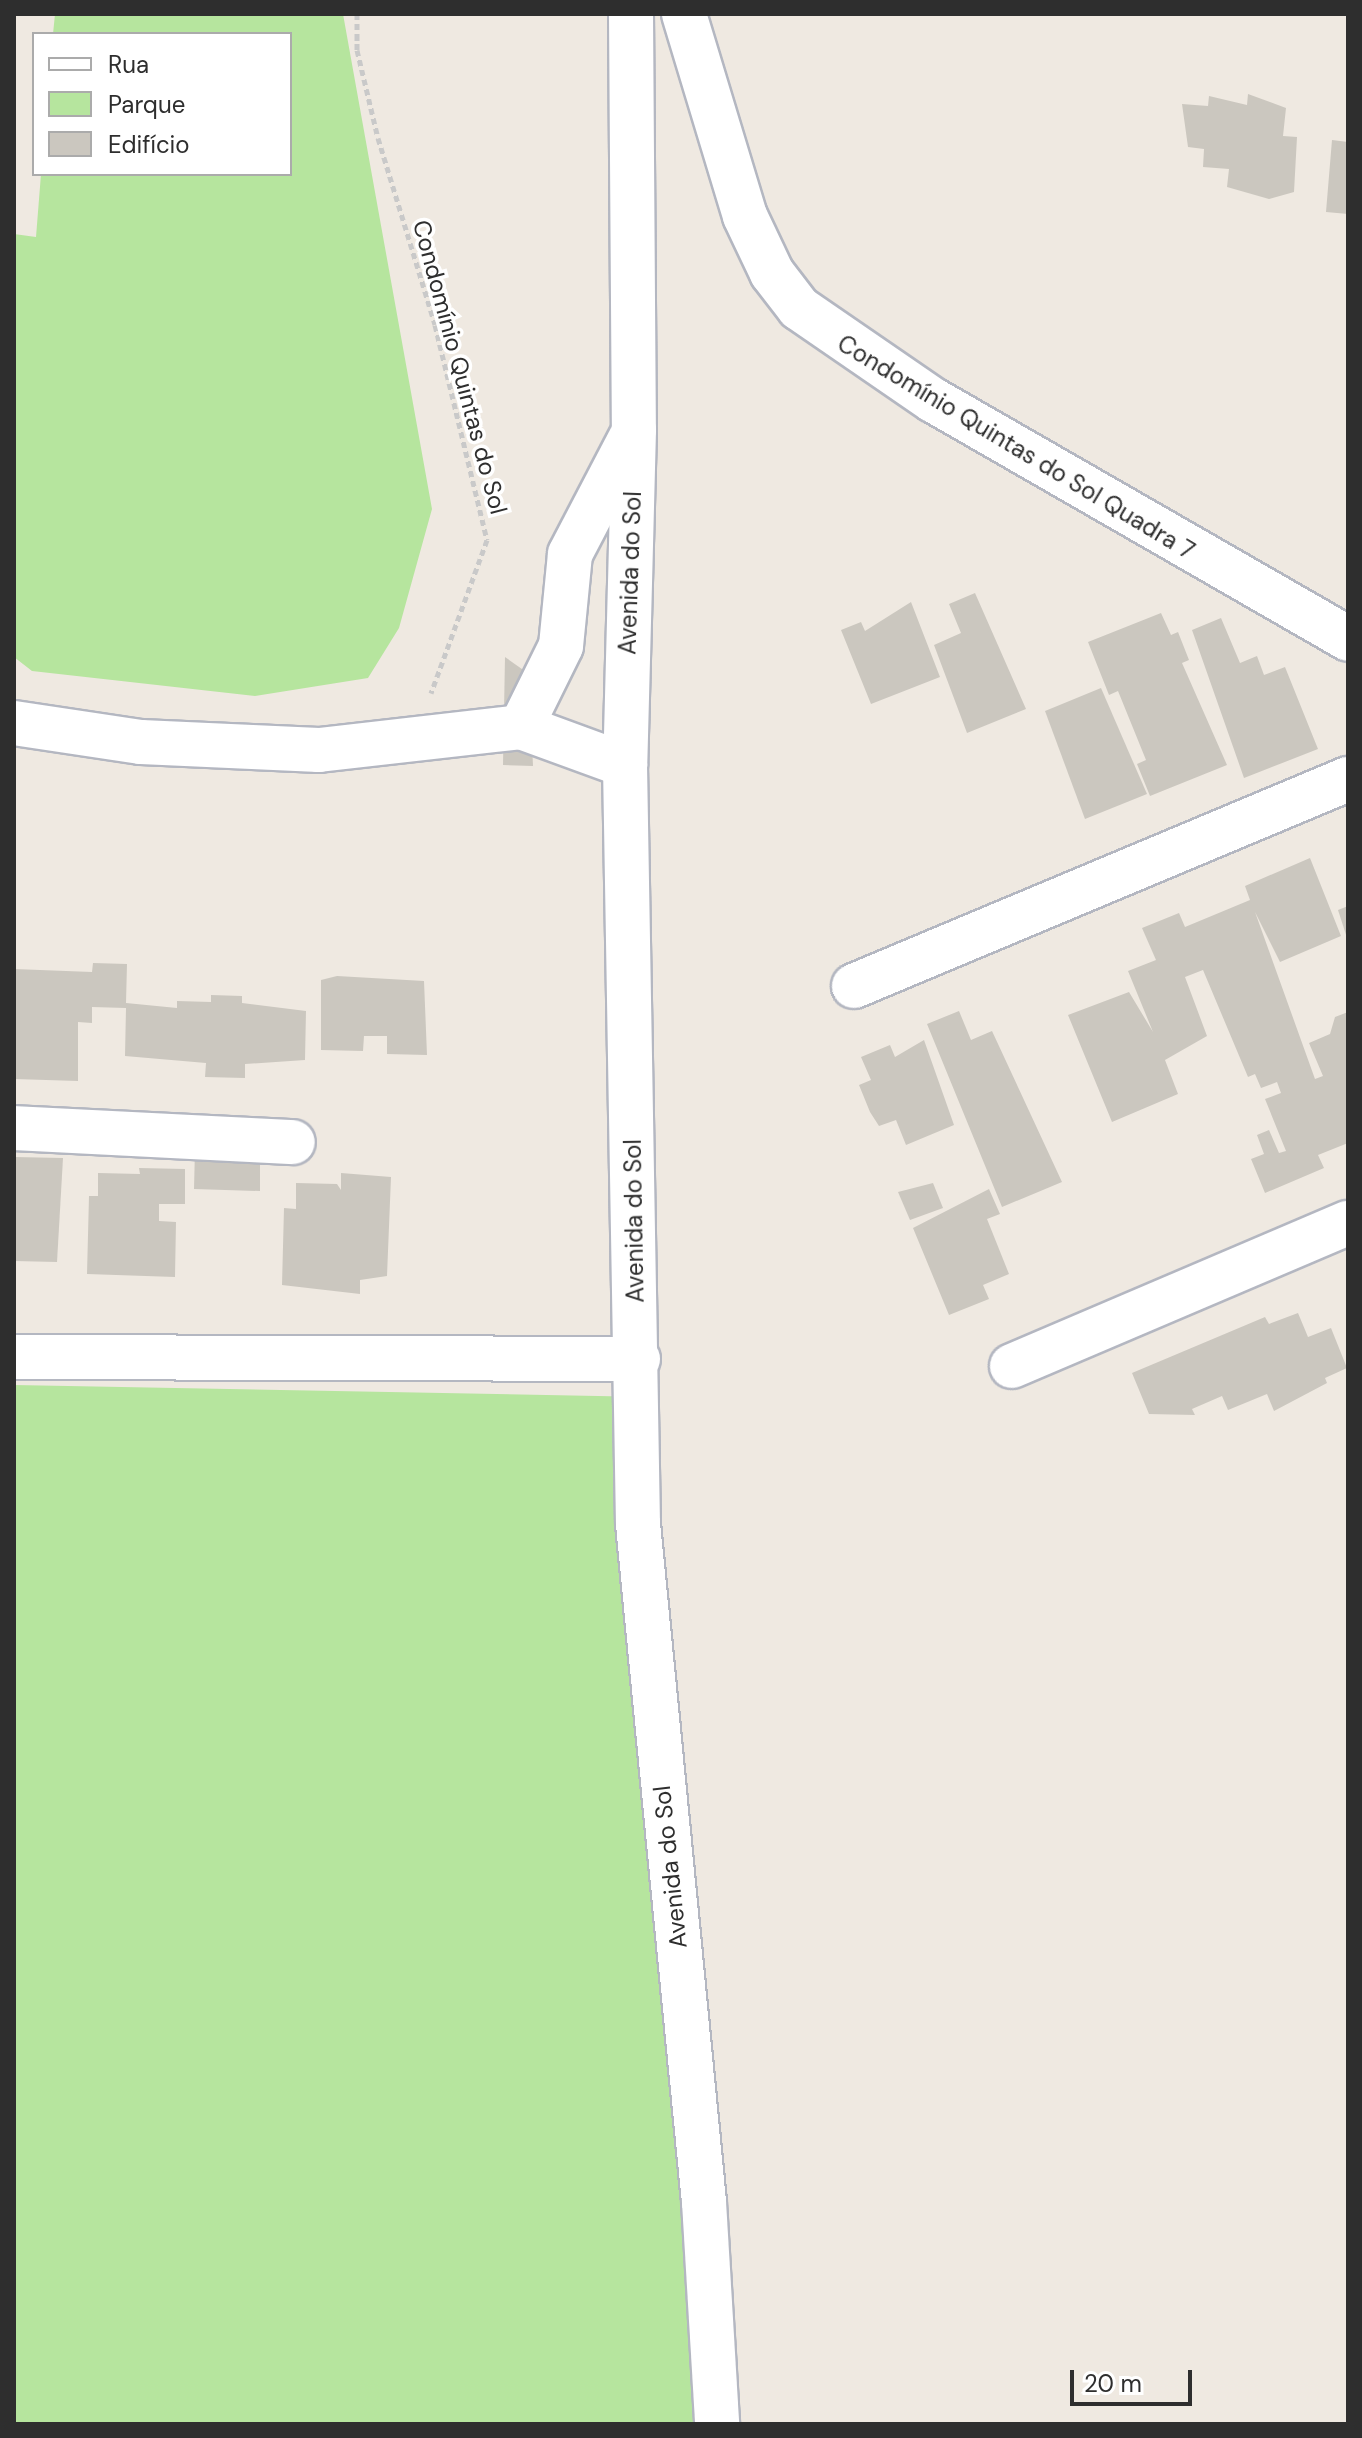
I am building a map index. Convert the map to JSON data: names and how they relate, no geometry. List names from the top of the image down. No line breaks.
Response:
{"streets":{"street":["Condomínio Quintas do Sol Quadra 7","Avenida do Sol"],"path":["Condomínio Quintas do Sol"]},"legend":["Rua","Parque","Edifício"],"scale_bar":"20 m"}
